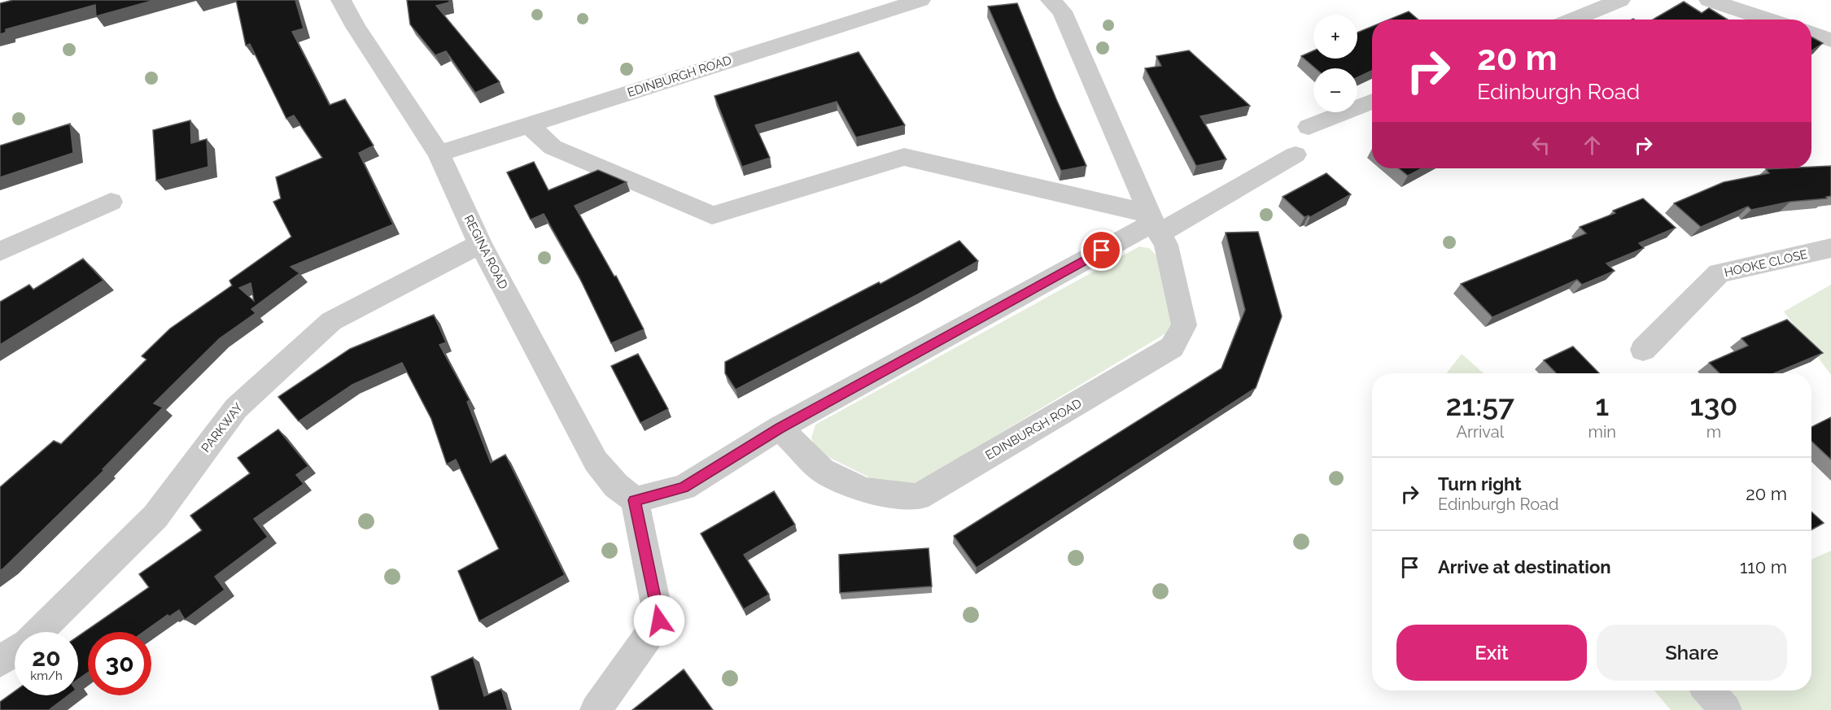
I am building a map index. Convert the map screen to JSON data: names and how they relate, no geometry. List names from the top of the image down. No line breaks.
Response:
{"streets":{"street":["EDINBURGH ROAD","REGINA ROAD","HOOKE CLOSE","PARKWAY"]},"crossings":[["EDINBURGH ROAD","REGINA ROAD"],["REGINA ROAD","PARKWAY"]],"page":{"map_buttons":["+","−"],"turn":["20 m","Edinburgh Road"],"eta":["21:57","Arrival","1","min","130","m"],"list":[{"name":"Turn right","note":"Edinburgh Road","value":"20 m"},{"name":"Arrive at destination","value":"110 m"}],"buttons":["Exit","Share"],"speed":"20 km/h","limit":"30"}}
